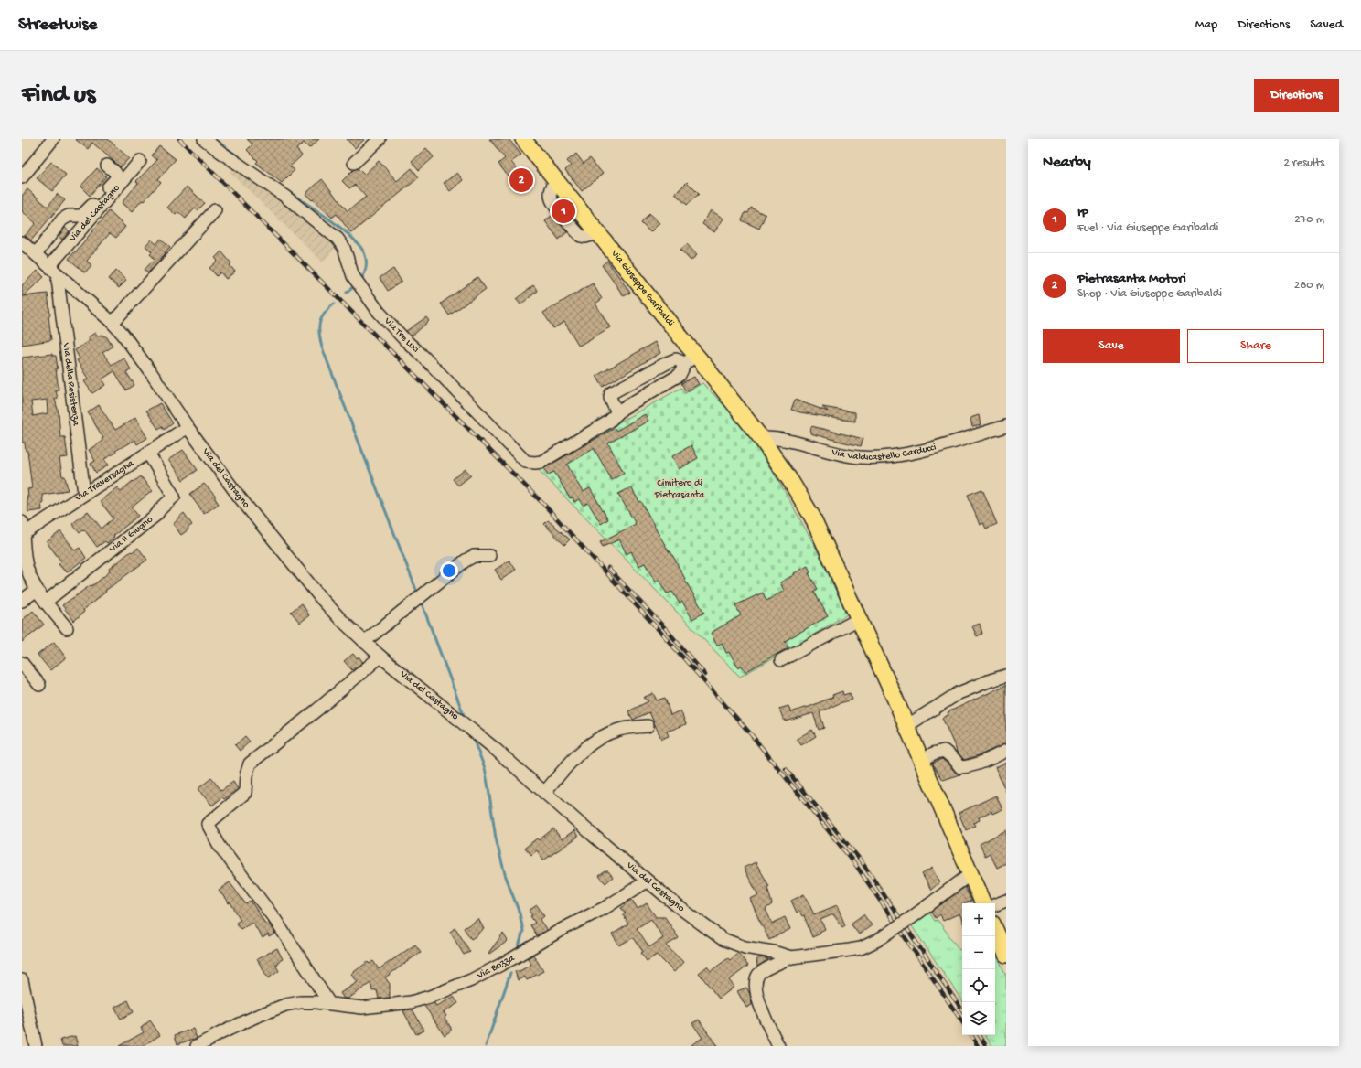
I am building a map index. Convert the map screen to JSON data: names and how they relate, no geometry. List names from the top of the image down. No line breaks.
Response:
{"streets":{"main road":["Via Giuseppe Garibaldi"],"street":["Via del Castagno","Via Tre Luci","Via della Resistenza","Via Valdicastello Carducci","Via Traversagna","Via II Giugno","Via Bozza"]},"crossings":[["Via del Castagno","Via Giuseppe Garibaldi"],["Via del Castagno","Via della Resistenza"],["Via del Castagno","Via Traversagna"],["Via del Castagno","Via Bozza"],["Via Giuseppe Garibaldi","Via Valdicastello Carducci"],["Via della Resistenza","Via Traversagna"],["Via Traversagna","Via II Giugno"]],"parks":["Cimitero di Pietrasanta"],"page":{"header":"Streetwise","nav":["Map","Directions","Saved"],"buttons":["Directions",["Save","Share"]],"title":"Find us","heading":["Nearby","2 results"],"pins":["2","1"],"list":[{"mark":"1","name":"IP","note":"Fuel · Via Giuseppe Garibaldi","value":"270 m"},{"mark":"2","name":"Pietrasanta Motori","note":"Shop · Via Giuseppe Garibaldi","value":"280 m"}],"map_buttons":["+","−"]}}
